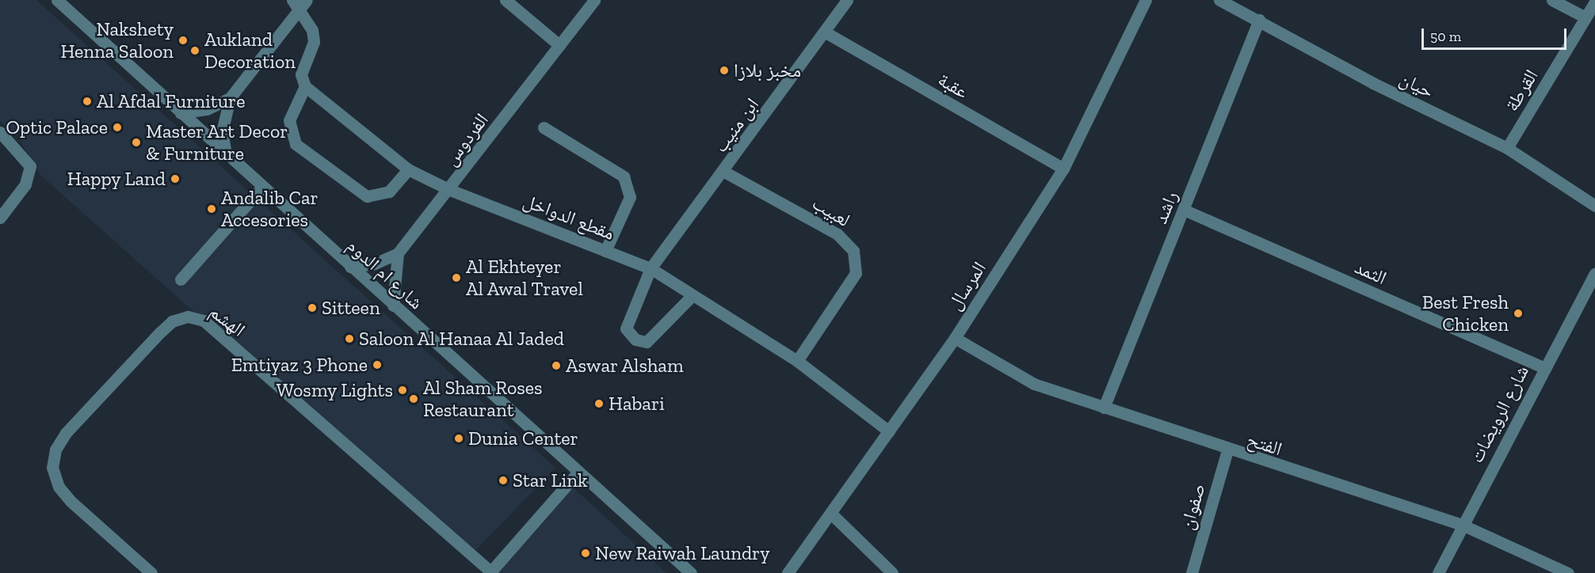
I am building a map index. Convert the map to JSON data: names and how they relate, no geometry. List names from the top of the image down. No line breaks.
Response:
{"streets":{"street":["حيان","عقبة","القرطة","ابن منيب","الفردوس","راشد","لعبيب","مقطع الدواخل","الثمد","شارع ام الدوم","المرسال","الهشم","شارع الرويضات","الفتح","صفوان"]},"crossings":[["حيان","القرطة"],["حيان","راشد"],["عقبة","ابن منيب"],["عقبة","المرسال"],["ابن منيب","لعبيب"],["ابن منيب","مقطع الدواخل"],["الفردوس","مقطع الدواخل"],["الفردوس","شارع ام الدوم"],["راشد","الثمد"],["راشد","الفتح"],["لعبيب","مقطع الدواخل"],["مقطع الدواخل","المرسال"],["الثمد","شارع الرويضات"],["شارع ام الدوم","الهشم"],["المرسال","الفتح"],["شارع الرويضات","الفتح"],["الفتح","صفوان"]],"places":["Nakshety Henna Saloon","Aukland Decoration","مخبز بلازا","Al Afdal Furniture","Optic Palace","Master Art Decor & Furniture","Happy Land","Andalib Car Accesories","Al Ekhteyer Al Awal Travel","Sitteen","Best Fresh Chicken","Saloon Al Hanaa Al Jaded","Emtiyaz 3 Phone","Aswar Alsham","Wosmy Lights","Al Sham Roses Restaurant","Habari","Dunia Center","Star Link","New Raiwah Laundry"],"scale_bar":"50 m"}
